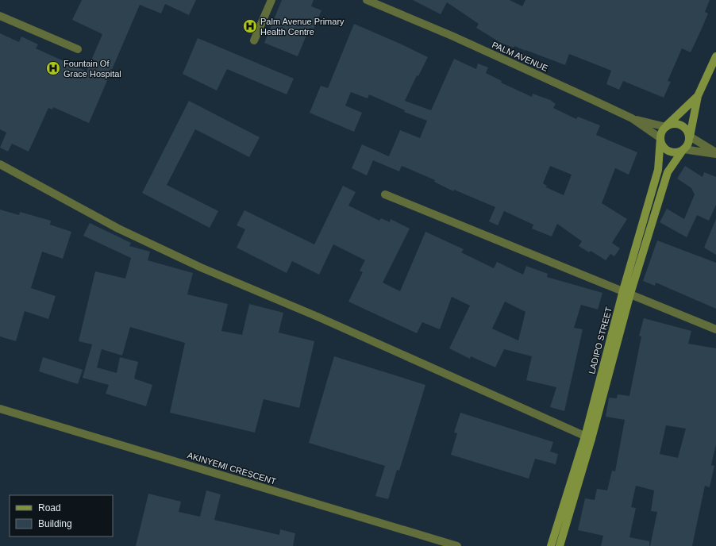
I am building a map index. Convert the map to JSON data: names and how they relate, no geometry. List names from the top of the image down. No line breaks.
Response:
{"streets":{"main road":["LADIPO STREET"],"street":["PALM AVENUE","AKINYEMI CRESCENT"]},"crossings":[["PALM AVENUE","LADIPO STREET"]],"places":{"hospital":["Palm Avenue Primary Health Centre","Fountain Of Grace Hospital"]},"legend":["Road","Building"]}
